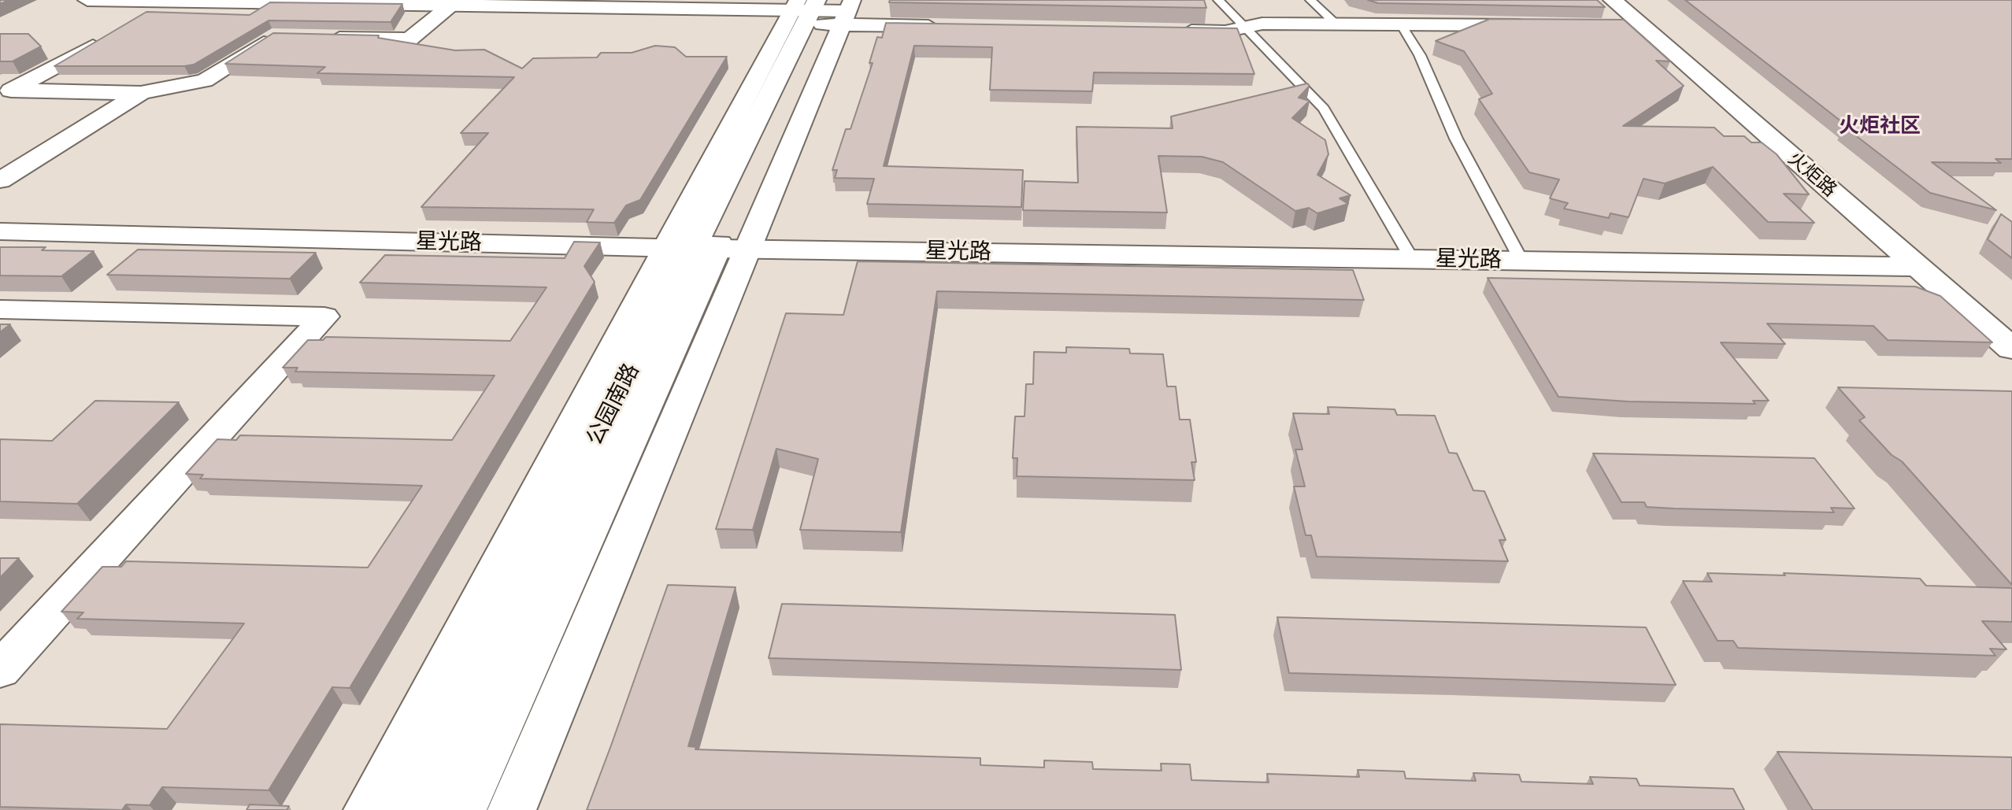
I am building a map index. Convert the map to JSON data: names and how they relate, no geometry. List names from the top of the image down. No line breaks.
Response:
{"streets":{"street":["火炬路","星光路","公园南路"]},"crossings":[["火炬路","星光路"],["星光路","公园南路"]],"districts":["火炬社区"]}
